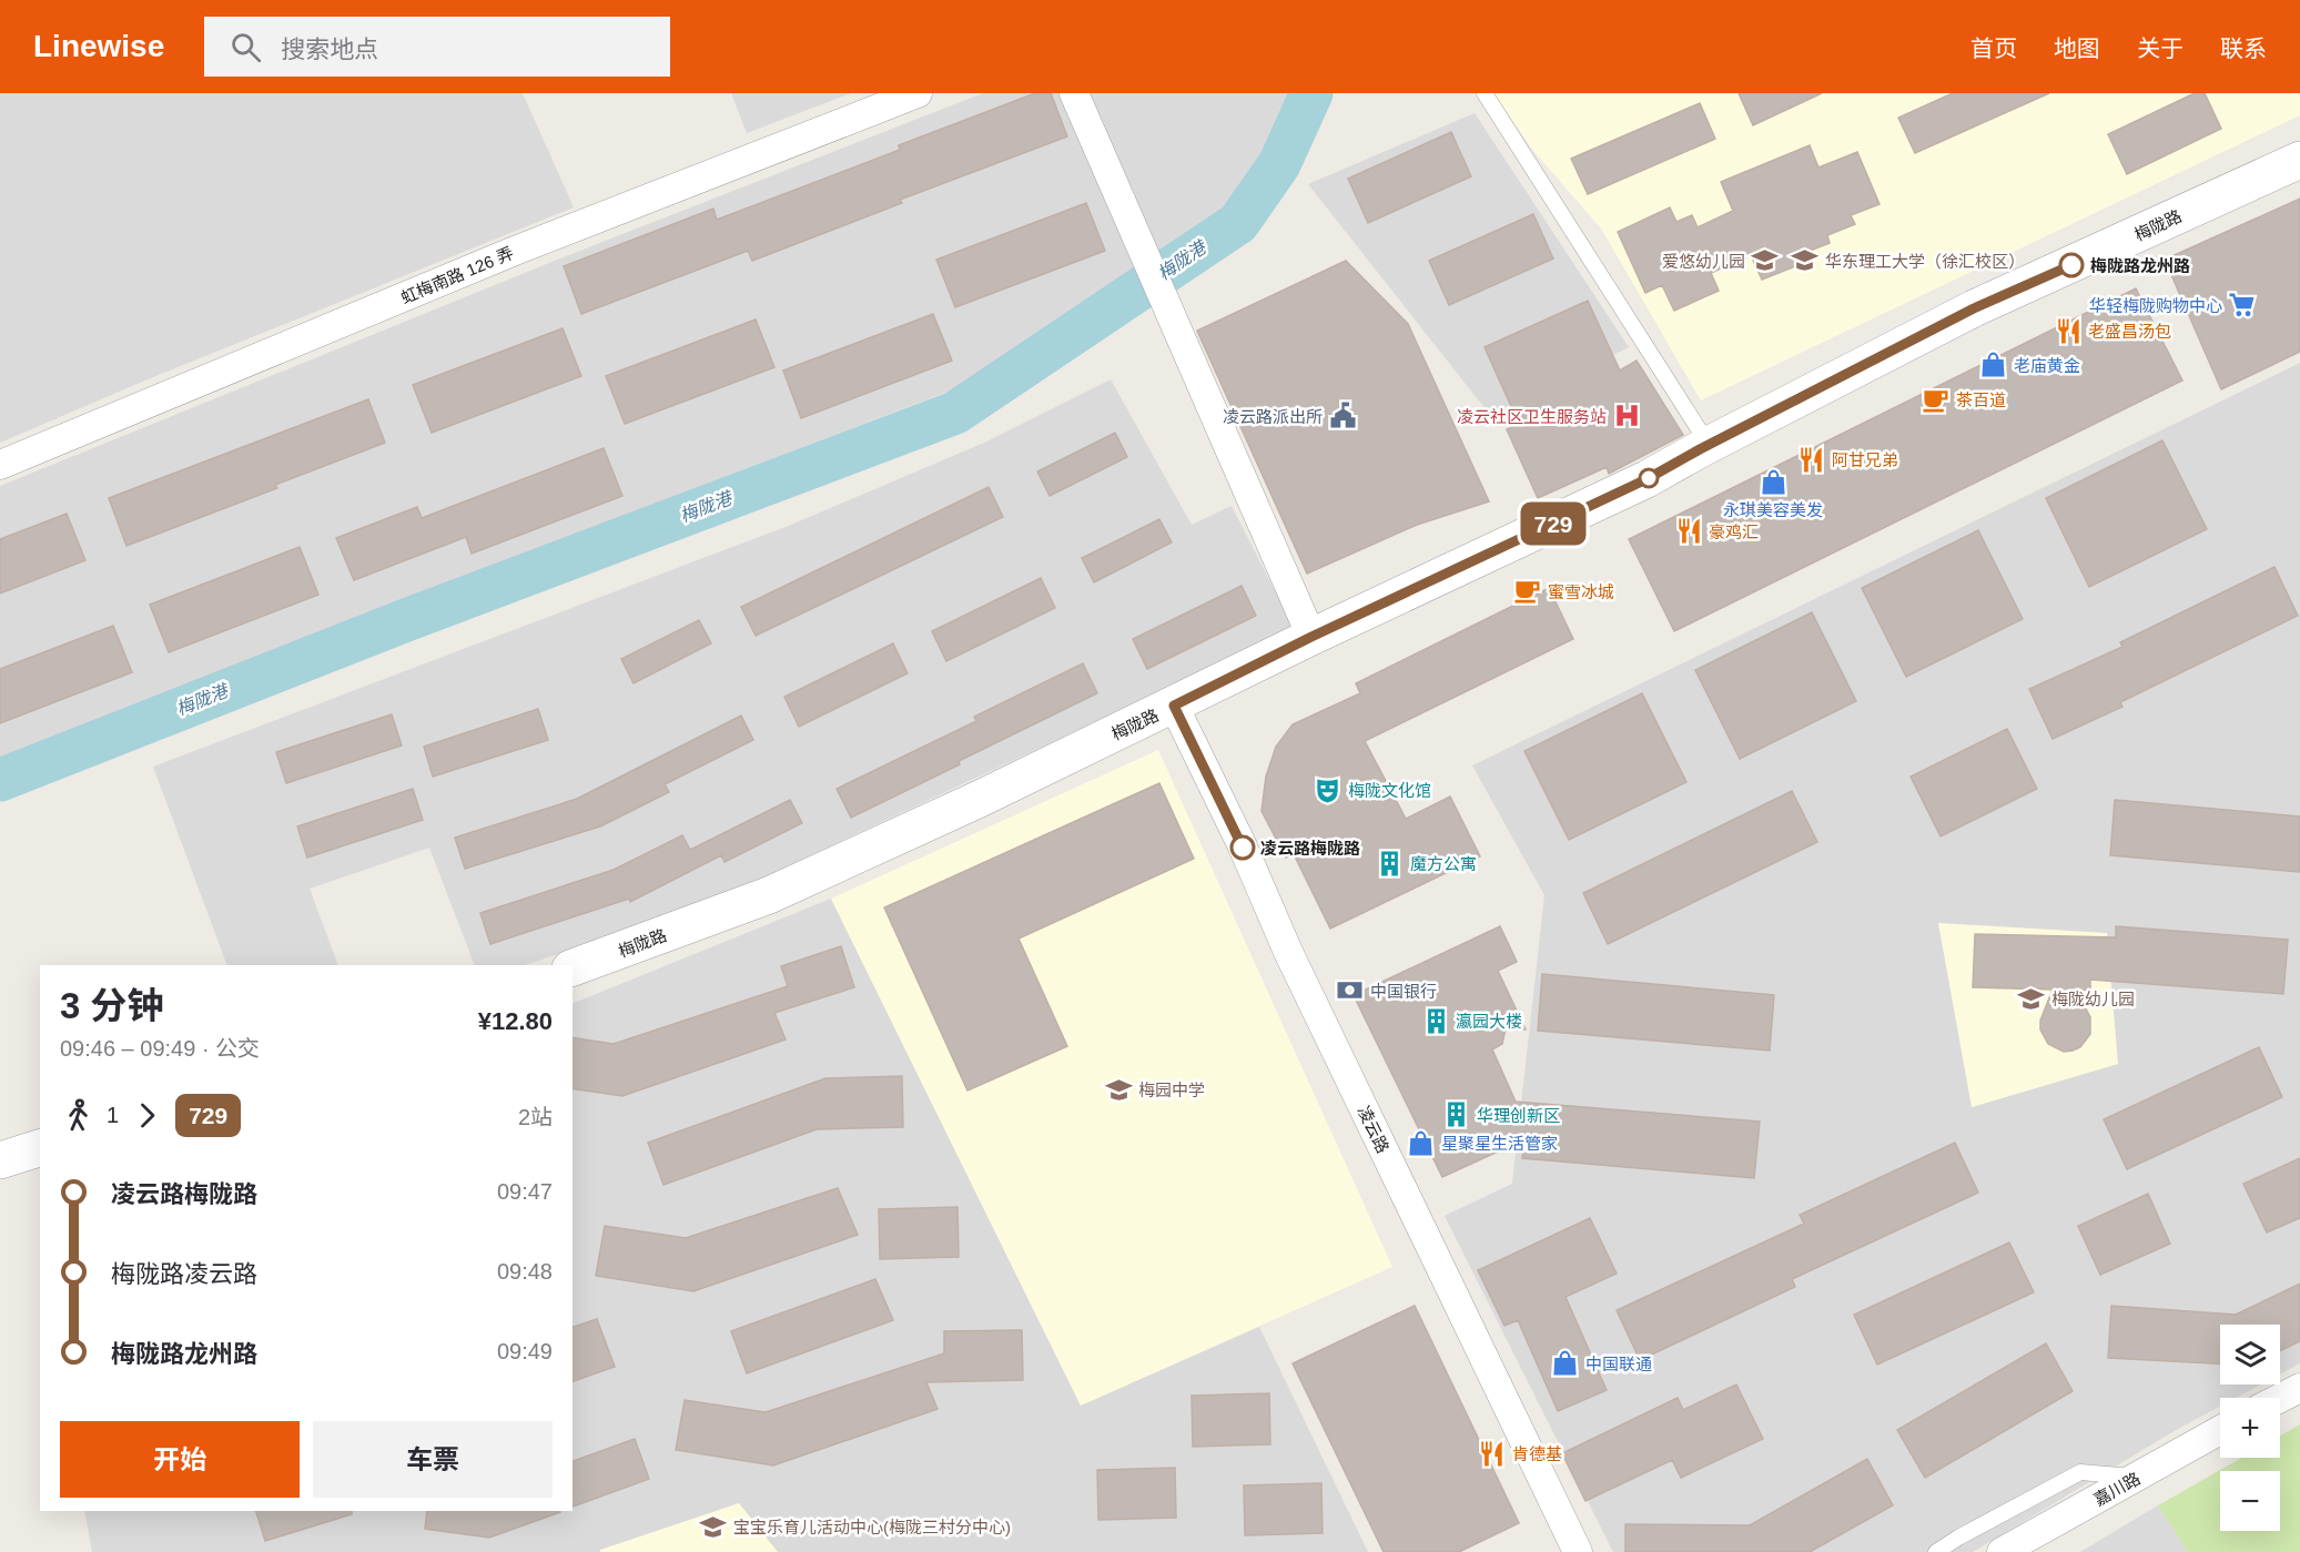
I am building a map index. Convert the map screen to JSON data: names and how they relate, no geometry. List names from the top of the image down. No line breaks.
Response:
{"streets":{"street":["梅陇路","虹梅南路 126 弄","凌云路","嘉川路"]},"crossings":[["梅陇路","凌云路"]],"water":["梅陇港"],"places":{"school or university":["爱悠幼儿园","华东理工大学（徐汇校区）","梅陇幼儿园","梅园中学","宝宝乐育儿活动中心(梅陇三村分中心)"],"other":["梅陇路龙州路","凌云路梅陇路"],"supermarket":["华轻梅陇购物中心"],"restaurant":["老盛昌汤包","阿甘兄弟","豪鸡汇","肯德基"],"shop":["老庙黄金","永琪美容美发","星聚星生活管家","中国联通"],"cafe":["茶百道","蜜雪冰城"],"public building":["凌云路派出所"],"hospital":["凌云社区卫生服务站"],"theatre":["梅陇文化馆"],"building":["魔方公寓","瀛园大楼","华理创新区"],"bank":["中国银行"]},"lines":["bus line 729"],"page":{"header":"Linewise","search":"搜索地点","nav":["首页","地图","关于","联系"],"on_map":"729","heading":["3 分钟","09:46 – 09:49 · 公交","¥12.80"],"legs":["1","729","2站"],"list":[{"name":"凌云路梅陇路","value":"09:47"},{"name":"梅陇路凌云路","value":"09:48"},{"name":"梅陇路龙州路","value":"09:49"}],"map_buttons":["+","−"],"buttons":["开始","车票"]}}
